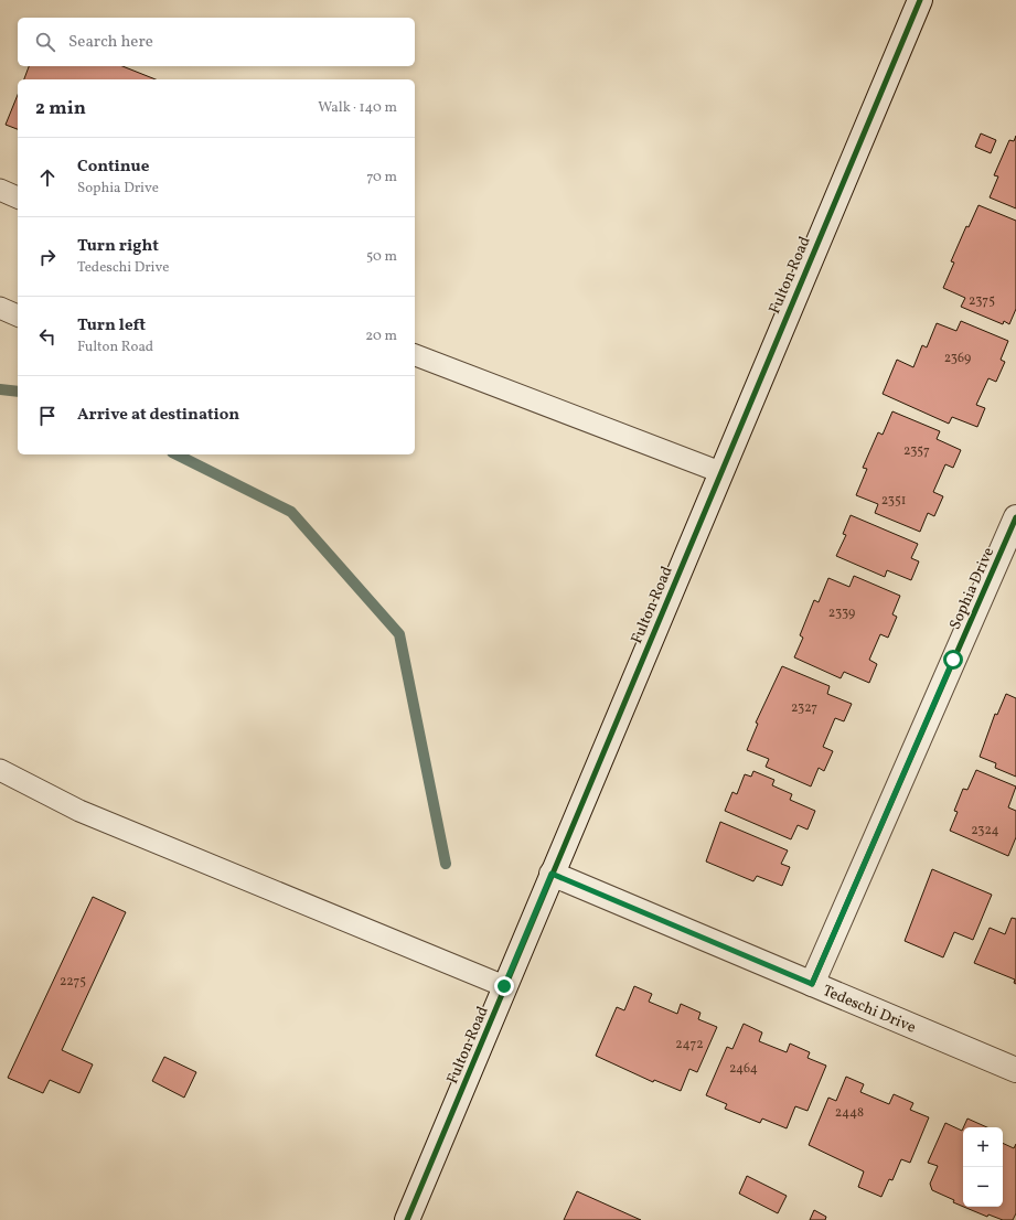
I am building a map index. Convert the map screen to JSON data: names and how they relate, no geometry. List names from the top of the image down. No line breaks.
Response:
{"streets":{"main road":["Fulton Road","Sophia Drive","Tedeschi Drive"]},"crossings":[["Fulton Road","Tedeschi Drive"],["Sophia Drive","Tedeschi Drive"]],"house_numbers":["2375","2369","2357","2351","2339","2327","2324","2275","2472","2464","2448"],"page":{"search":"Search here","heading":["2 min","Walk · 140 m"],"list":[["Continue","Sophia Drive","70 m"],["Turn right","Tedeschi Drive","50 m"],["Turn left","Fulton Road","20 m"],"Arrive at destination"],"map_buttons":["+","−"]}}
